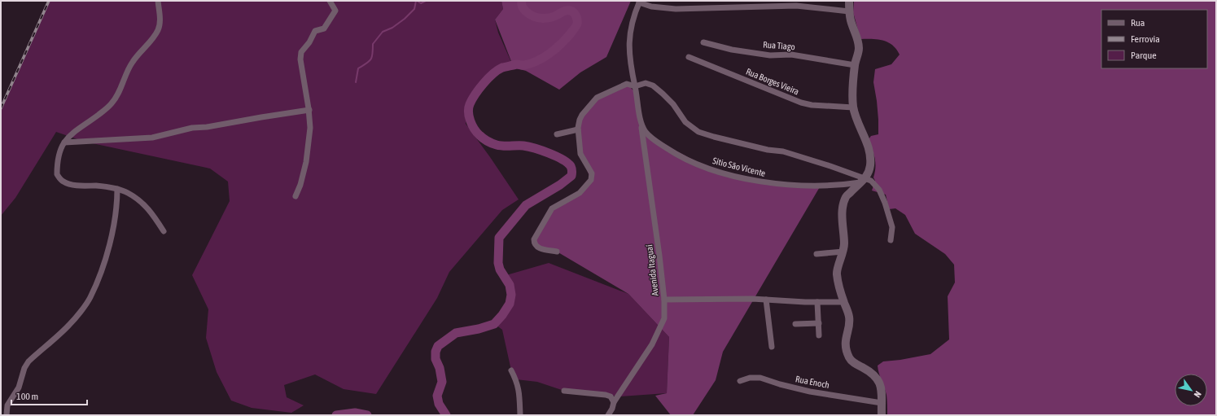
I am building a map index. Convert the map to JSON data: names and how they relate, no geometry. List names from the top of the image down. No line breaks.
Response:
{"streets":{"street":["Rua Tiago","Rua Borges Vieira","Sítio São Vicente","Avenida Itaguaí","Rua Enoch"]},"crossings":[["Sítio São Vicente","Avenida Itaguaí"]],"legend":["Rua","Ferrovia","Parque"],"scale_bar":"100 m","north":"bottom right"}
